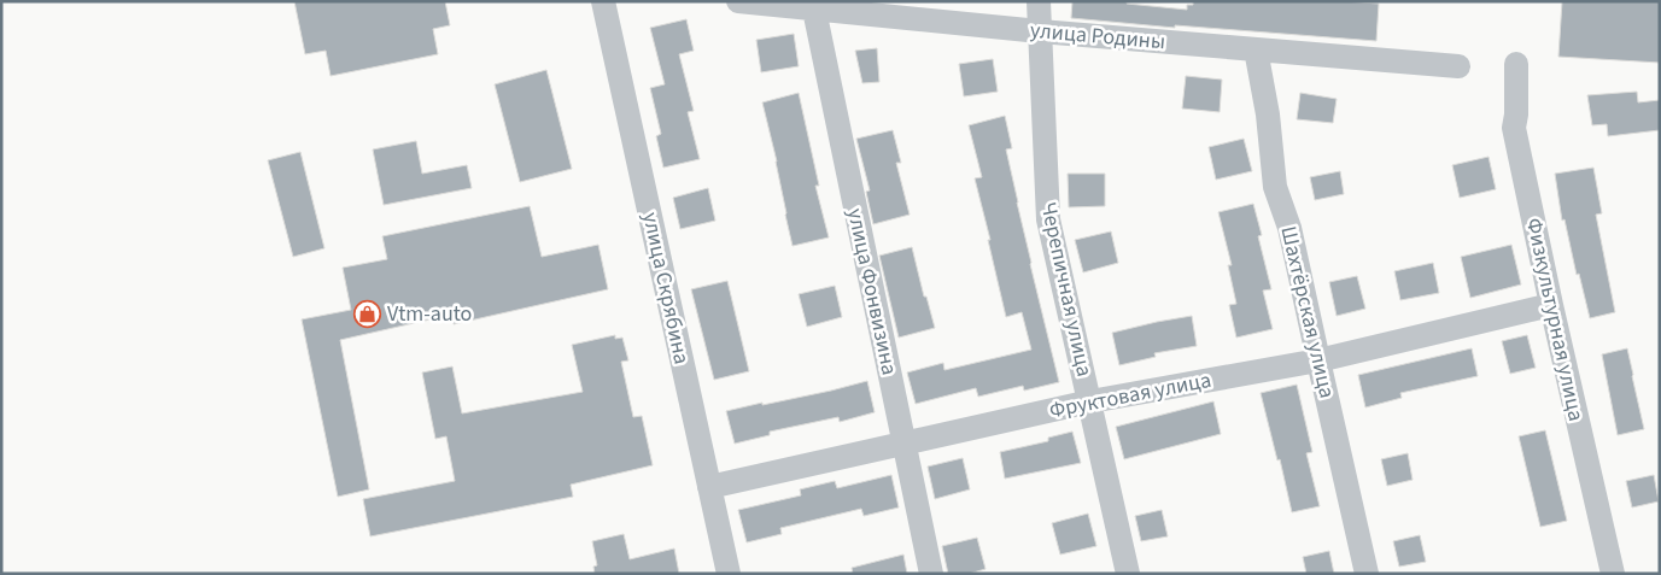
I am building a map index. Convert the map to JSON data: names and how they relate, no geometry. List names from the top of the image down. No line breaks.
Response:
{"streets":{"street":["улица Родины","улица Скрябина","Черепичная улица","улица Фонвизина","Шахтёрская улица","Физкультурная улица","Фруктовая улица"]},"crossings":[["улица Родины","Черепичная улица"],["улица Родины","улица Фонвизина"],["улица Родины","Шахтёрская улица"],["улица Скрябина","Фруктовая улица"],["Черепичная улица","Фруктовая улица"],["улица Фонвизина","Фруктовая улица"],["Шахтёрская улица","Фруктовая улица"],["Физкультурная улица","Фруктовая улица"]],"places":{"shop":["Vtm-auto"]}}
